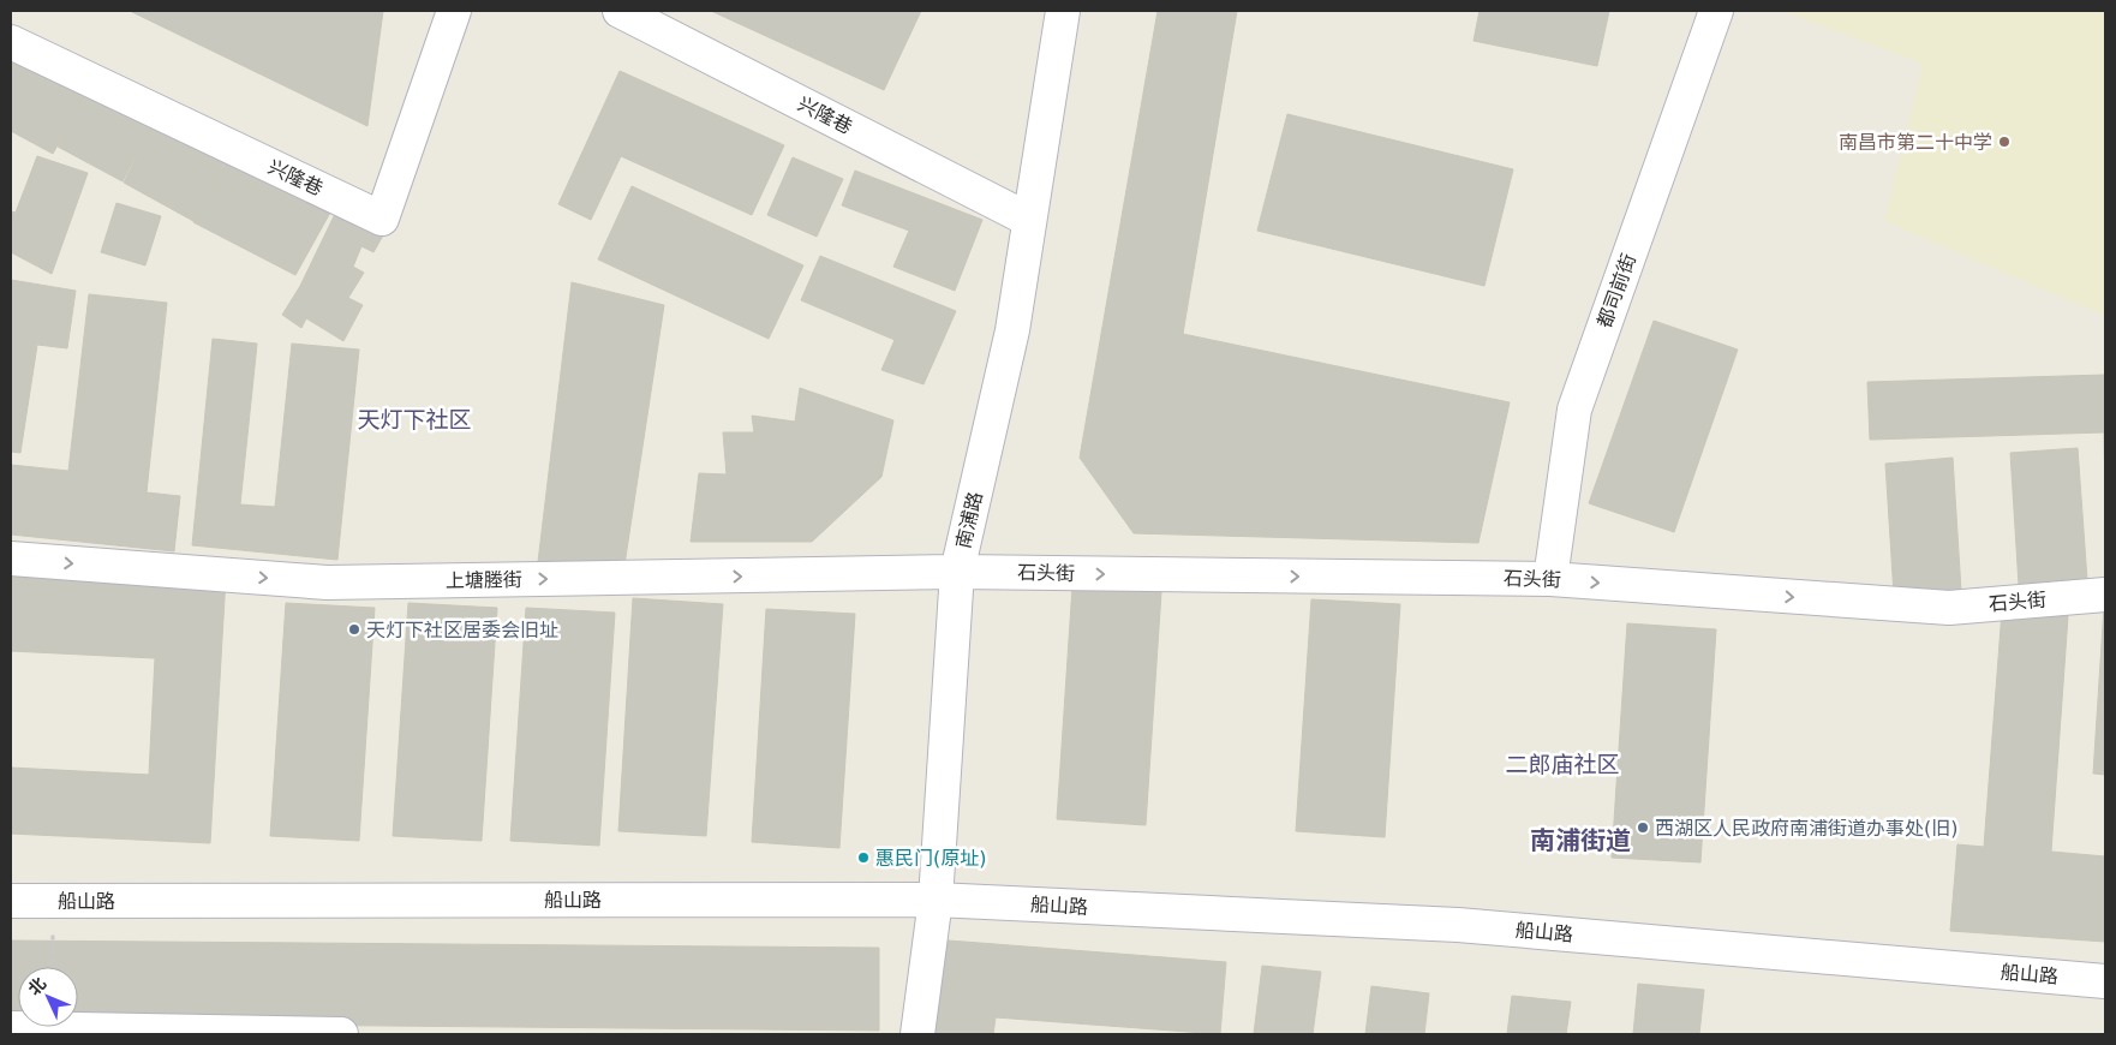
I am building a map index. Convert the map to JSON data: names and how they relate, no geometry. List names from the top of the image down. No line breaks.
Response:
{"streets":{"street":["兴隆巷","都司前街","南浦路","石头街","上塘塍街","船山路"]},"crossings":[["兴隆巷","南浦路"],["都司前街","石头街"],["南浦路","石头街"],["南浦路","上塘塍街"],["南浦路","船山路"],["石头街","上塘塍街"]],"one_way":["石头街","上塘塍街"],"districts":["天灯下社区","二郎庙社区","南浦街道"],"places":["南昌市第二十中学","天灯下社区居委会旧址","西湖区人民政府南浦街道办事处(旧)","惠民门(原址)"],"north":"top left"}
